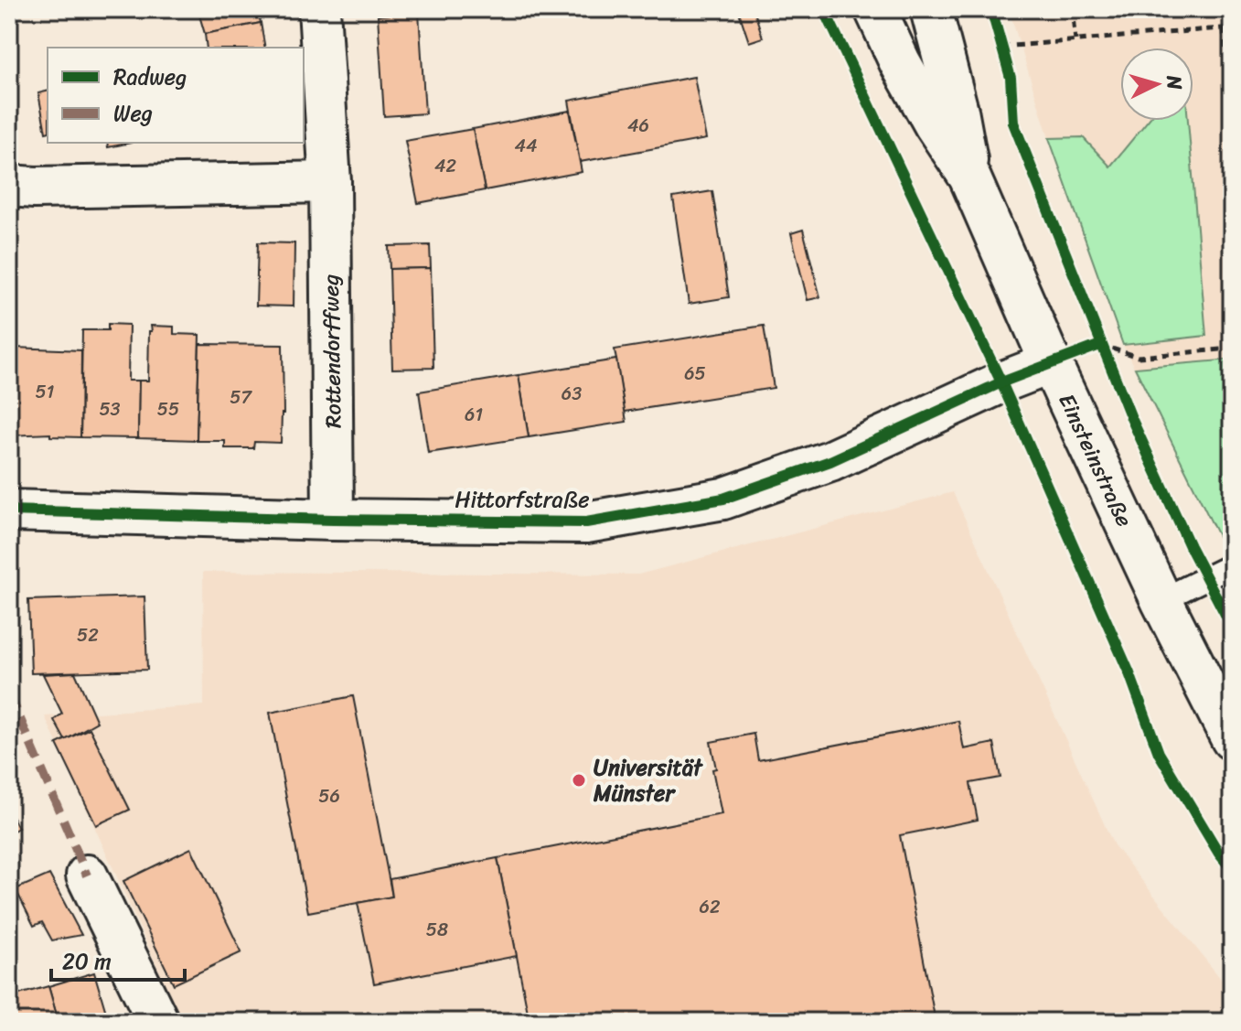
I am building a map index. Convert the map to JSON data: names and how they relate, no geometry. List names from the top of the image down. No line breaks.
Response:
{"streets":{"street":["Rottendorffweg","Einsteinstraße","Hittorfstraße"]},"crossings":[["Rottendorffweg","Hittorfstraße"],["Einsteinstraße","Hittorfstraße"]],"places":["Universität Münster"],"house_numbers":["46","44","42","65","51","63","57","53","55","61","52","56","62","58"],"legend":["Radweg","Weg"],"scale_bar":"20 m","north":"right"}
